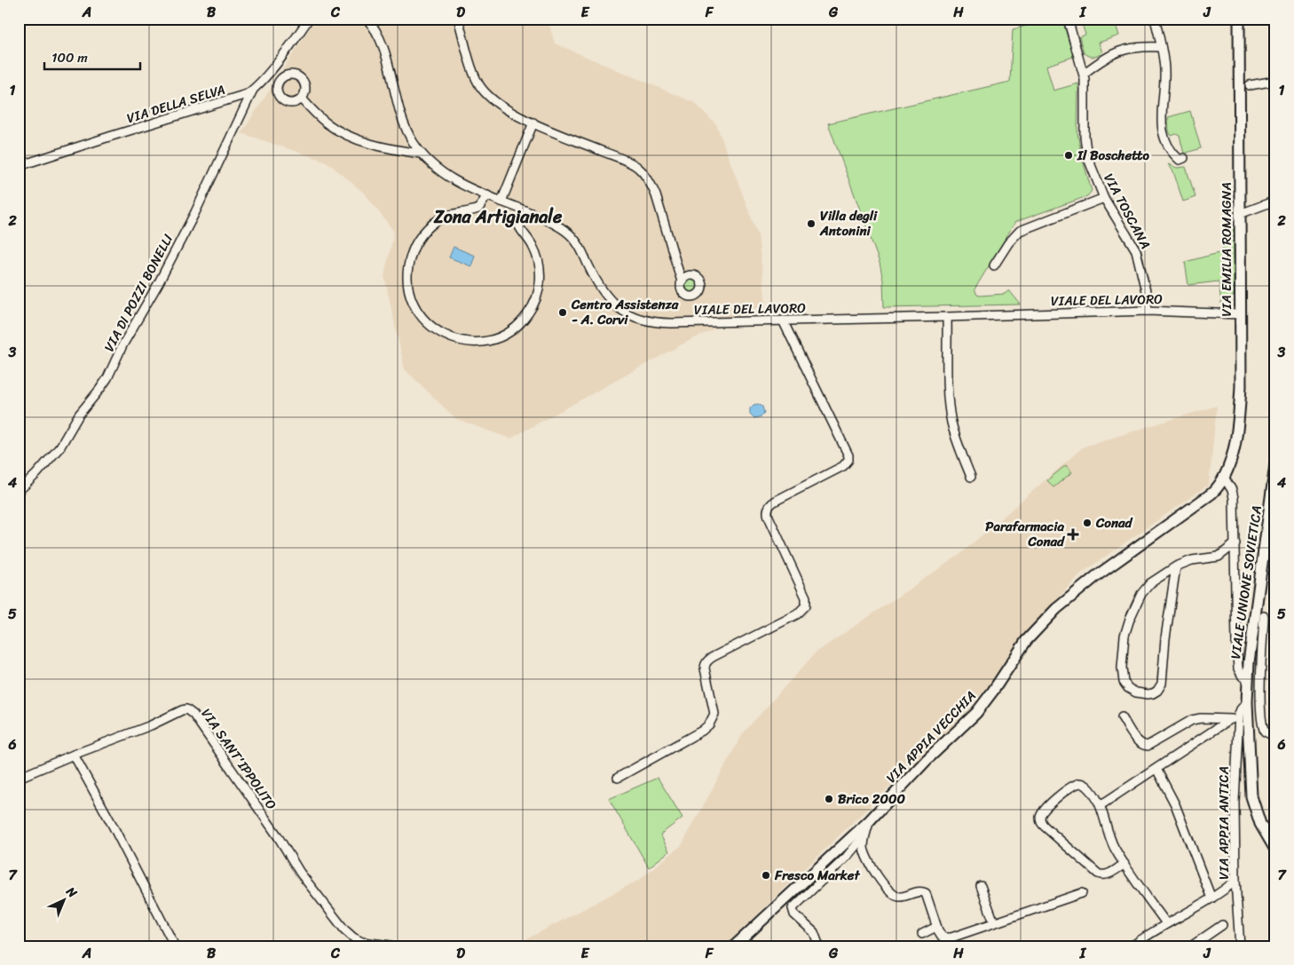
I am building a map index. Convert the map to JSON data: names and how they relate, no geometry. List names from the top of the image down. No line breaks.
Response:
{"streets":{"main road":["VIA EMILIA ROMAGNA","VIALE UNIONE SOVIETICA","VIA APPIA VECCHIA"],"street":["VIA DELLA SELVA","VIA TOSCANA","VIA DI POZZI BONELLI","VIALE DEL LAVORO","VIA SANT'IPPOLITO","VIA APPIA ANTICA"]},"crossings":[["VIA DELLA SELVA","VIA DI POZZI BONELLI"],["VIA TOSCANA","VIALE DEL LAVORO"],["VIA EMILIA ROMAGNA","VIALE DEL LAVORO"],["VIA EMILIA ROMAGNA","VIA APPIA VECCHIA"],["VIALE UNIONE SOVIETICA","VIA APPIA ANTICA"]],"districts":["Zona Artigianale"],"places":{"other":["Il Boschetto","Villa degli Antonini","Centro Assistenza - A. Corvi","Conad","Brico 2000","Fresco Market"],"health":["Parafarmacia Conad"]},"scale_bar":"100 m","north":"top right","grid":{"columns":["A","B","C","D","E","F","G","H","I","J"],"rows":["1","2","3","4","5","6","7"]}}
